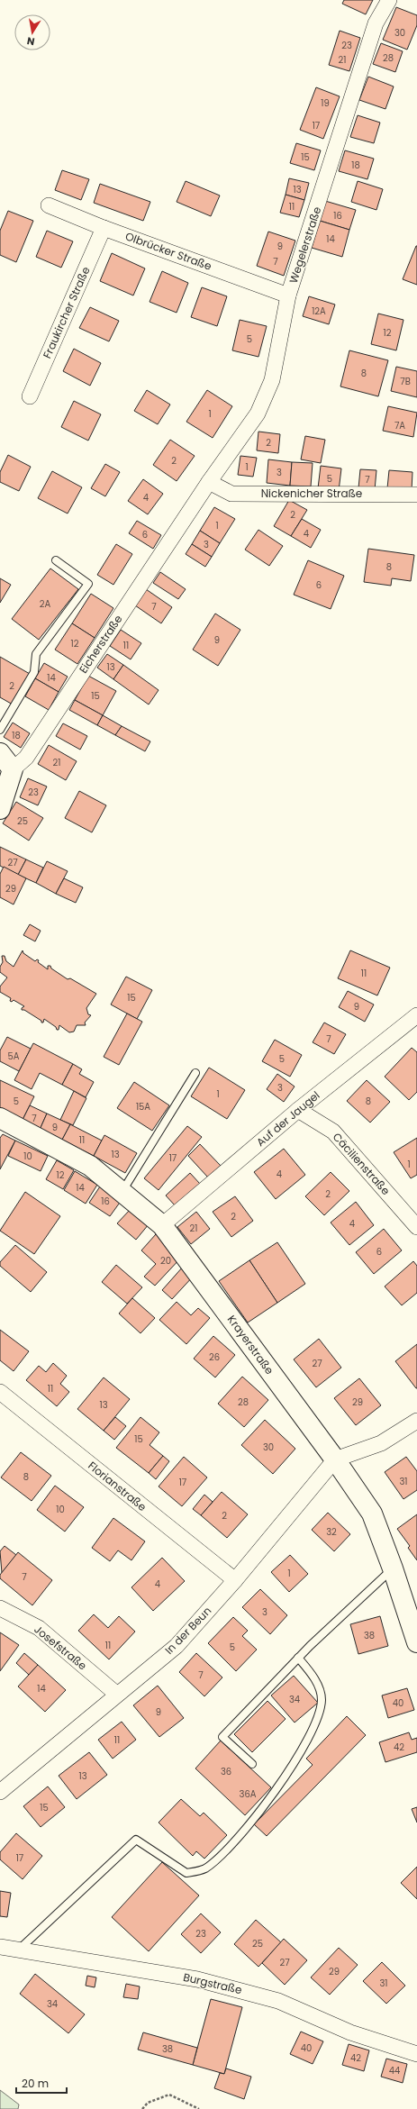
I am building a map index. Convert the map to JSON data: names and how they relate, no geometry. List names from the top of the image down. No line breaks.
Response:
{"streets":{"street":["Wegelerstraße","Olbrücker Straße","Fraukircher Straße","Nickenicher Straße","Eicherstraße","Auf der Jaugel","Cäcilienstraße","Krayerstraße","Florianstraße","In der Beun","Josefstraße","Burgstraße"]},"crossings":[["Wegelerstraße","Olbrücker Straße"],["Wegelerstraße","Nickenicher Straße"],["Wegelerstraße","Eicherstraße"],["Olbrücker Straße","Fraukircher Straße"],["Nickenicher Straße","Eicherstraße"],["Auf der Jaugel","Cäcilienstraße"],["Auf der Jaugel","Krayerstraße"],["Krayerstraße","In der Beun"],["Florianstraße","In der Beun"],["In der Beun","Josefstraße"]],"house_numbers":["30","23","28","21","19","17","15","18","13","11","16","14","9","7","12A","12","5","8","7B","1","7A","2","2","1","3","5","7","4","2","1","4","6","3","8","6","2A","7","9","12","11","13","14","2","15","18","21","23","25","27","29","11","15","9","7","5A","5","3","1","5","8","15A","7","9","11","13","10","17","1","4","12","14","2","16","2","4","21","6","20","26","27","11","28","29","13","15","30","8","31","17","10","2","32","1","7","4","3","38","11","5","7","14","34","40","9","11","42","36","13","36A","15","17","23","25","27","29","31","34","40","38","42","44"],"scale_bar":"20 m","north":"bottom"}
